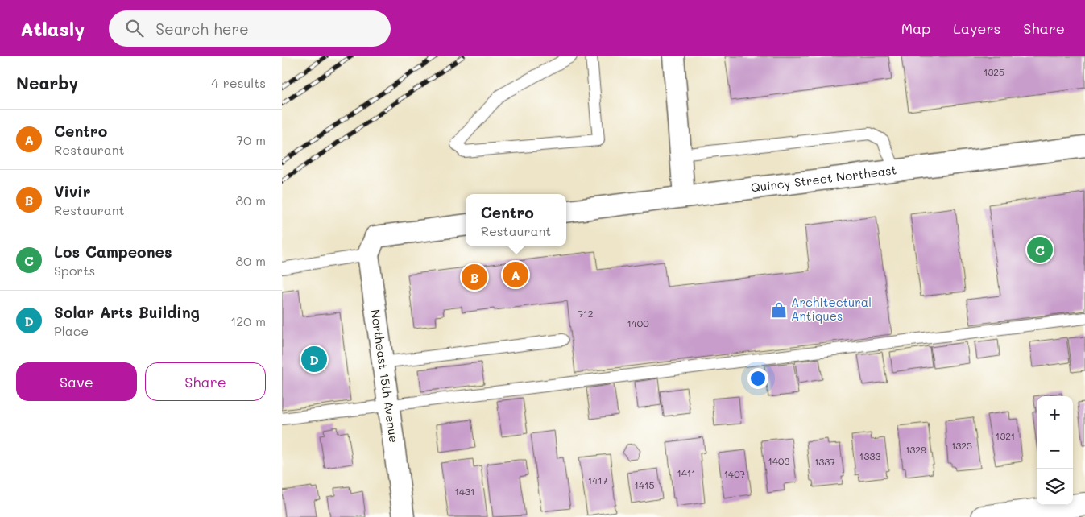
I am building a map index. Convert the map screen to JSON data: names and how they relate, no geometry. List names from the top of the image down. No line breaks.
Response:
{"streets":{"street":["Quincy Street Northeast","Northeast 15th Avenue"]},"places":{"shop":["Architectural Antiques"]},"house_numbers":["1325","712","1400","1321","1325","1329","1333","1403","1337","1411","1407","1417","1415","1431"],"page":{"header":"Atlasly","search":"Search here","nav":["Map","Layers","Share"],"heading":["Nearby","4 results"],"list":[{"mark":"A","name":"Centro","note":"Restaurant","value":"70 m"},{"mark":"B","name":"Vivir","note":"Restaurant","value":"80 m"},{"mark":"C","name":"Los Campeones","note":"Sports","value":"80 m"},{"mark":"D","name":"Solar Arts Building","note":"Place","value":"120 m"}],"popup":["Centro","Restaurant"],"pins":["C","A","B","D"],"buttons":["Save","Share"],"map_buttons":["+","−"]}}
